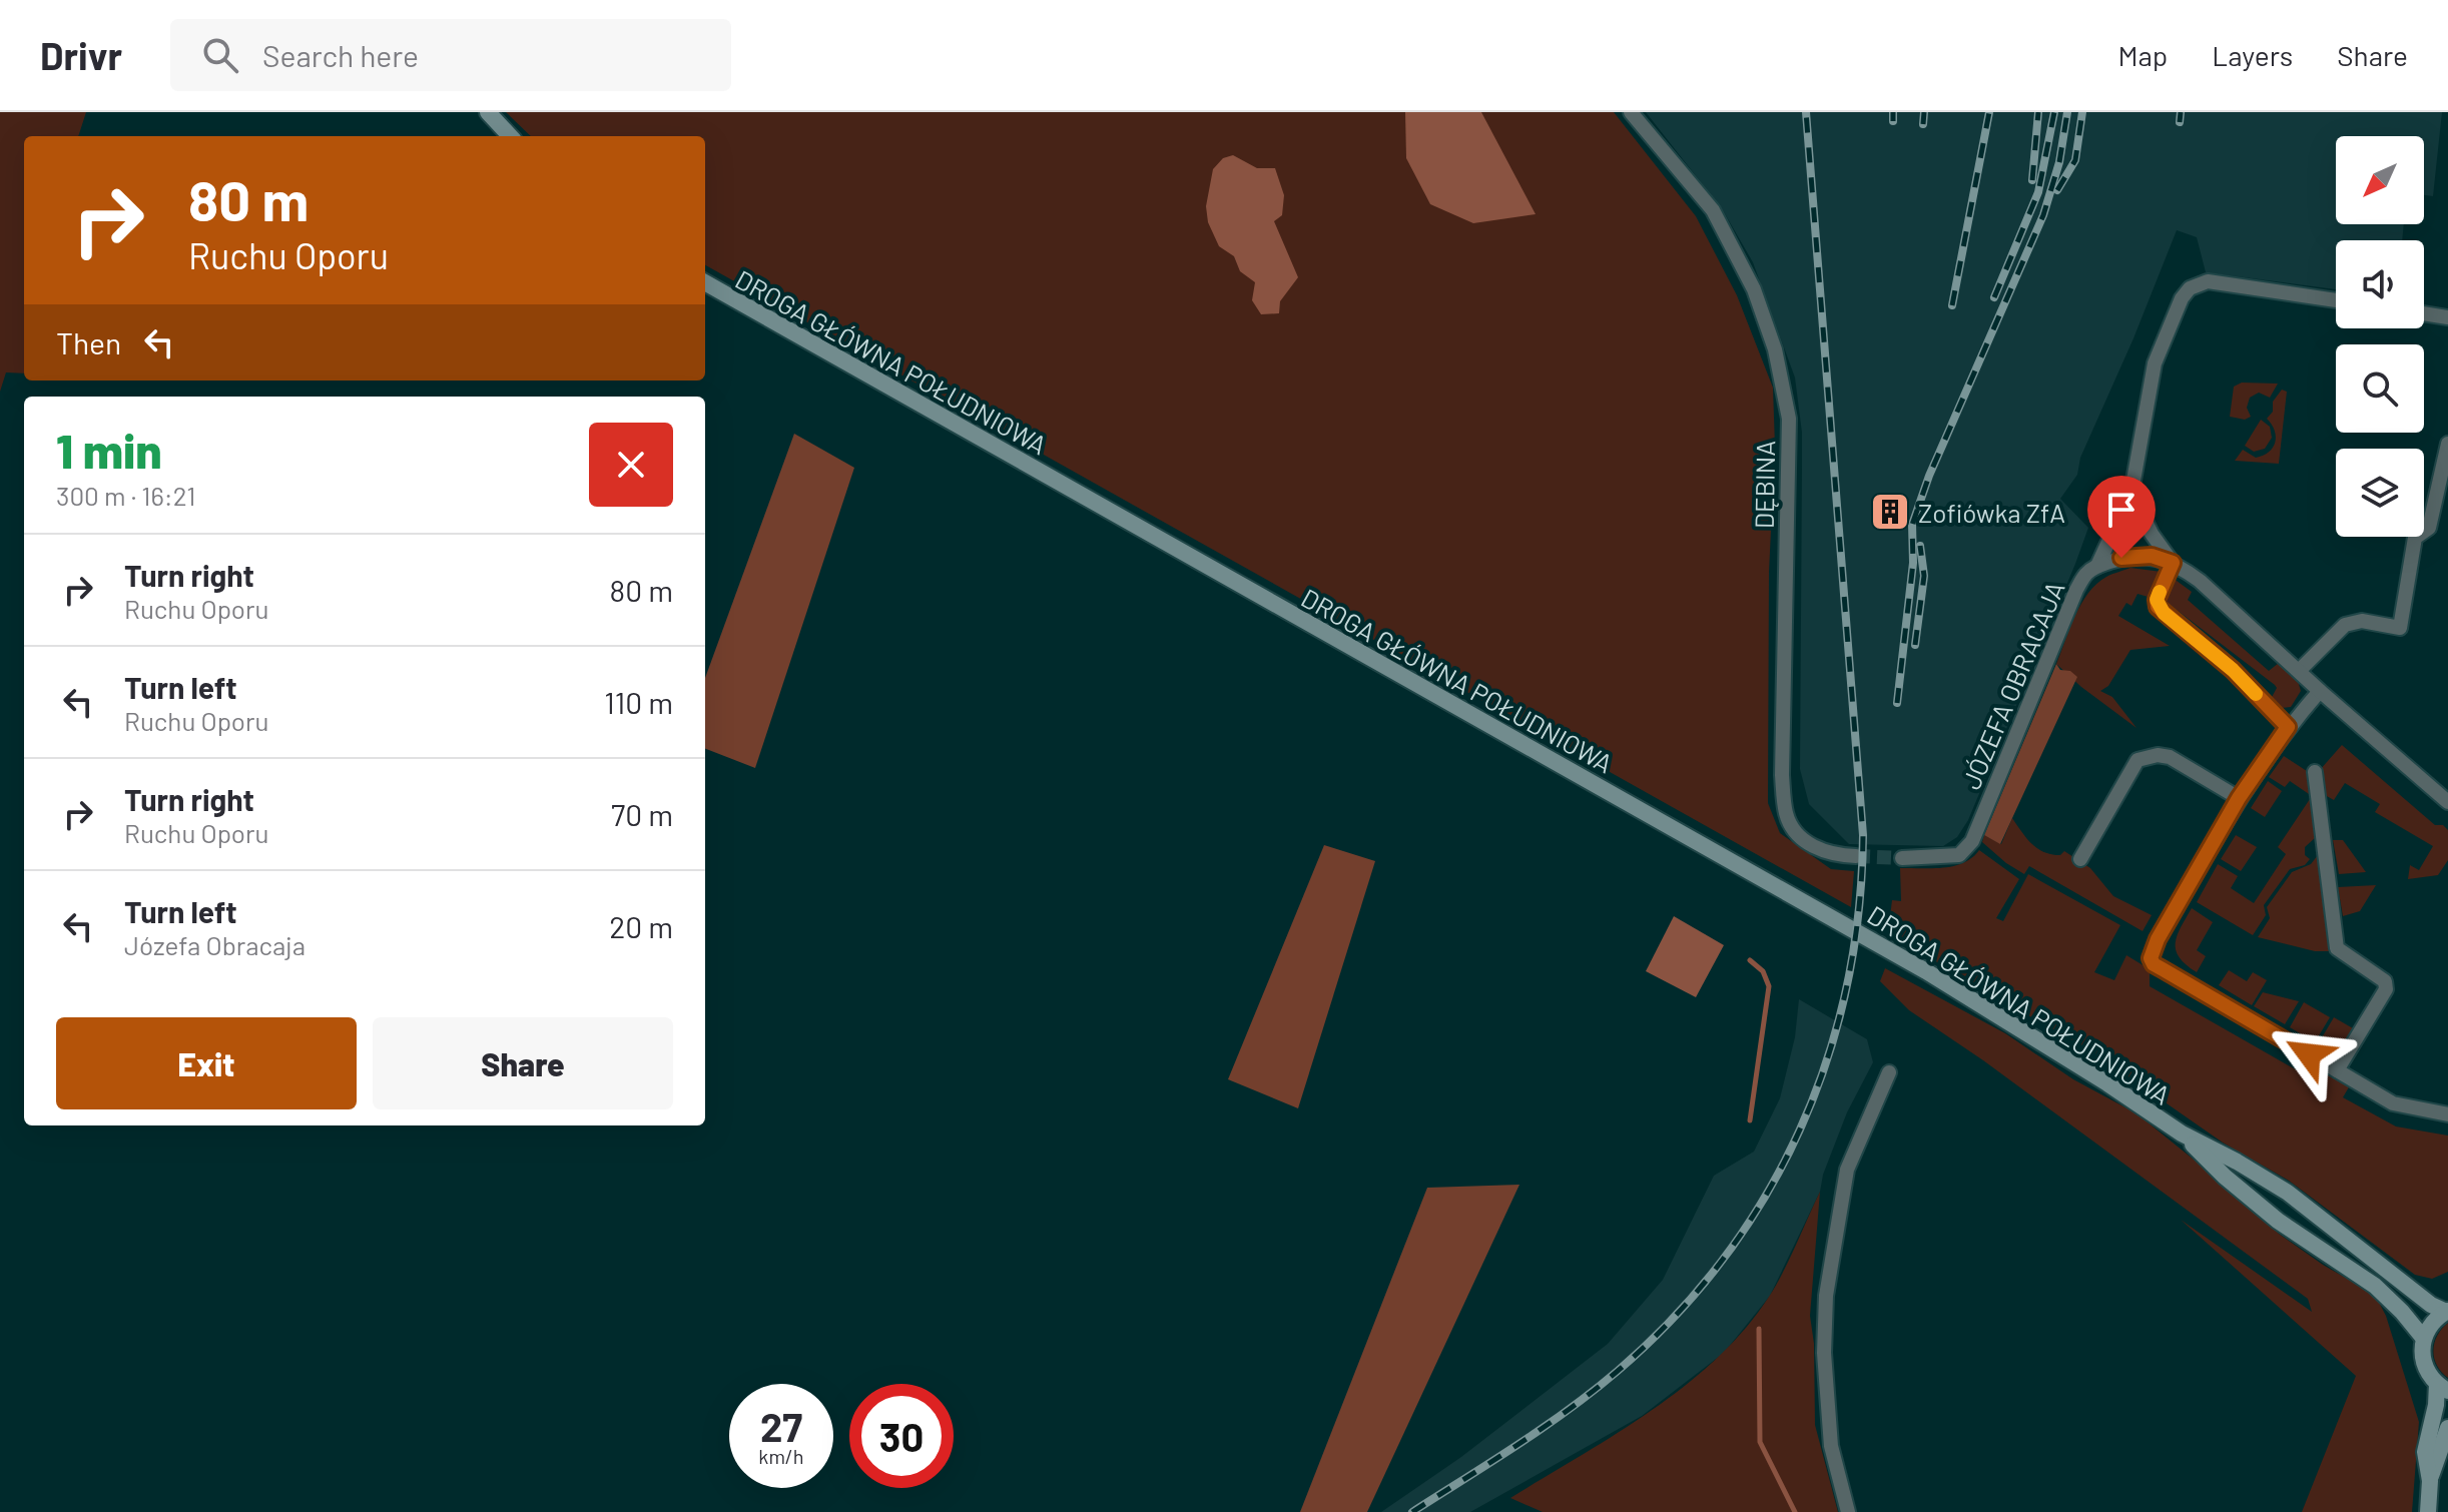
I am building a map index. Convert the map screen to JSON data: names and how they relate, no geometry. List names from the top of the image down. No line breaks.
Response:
{"streets":{"main road":["DROGA GŁÓWNA POŁUDNIOWA"],"street":["DĘBINA","JÓZEFA OBRACAJA"]},"places":{"building":["Zofiówka ZfA"]},"north":"bottom left","page":{"header":"Drivr","search":"Search here","nav":["Map","Layers","Share"],"turn":["80 m","Ruchu Oporu"],"then":"Then","heading":["1 min","300 m · 16:21"],"list":[{"name":"Turn right","note":"Ruchu Oporu","value":"80 m"},{"name":"Turn left","note":"Ruchu Oporu","value":"110 m"},{"name":"Turn right","note":"Ruchu Oporu","value":"70 m"},{"name":"Turn left","note":"Józefa Obracaja","value":"20 m"}],"buttons":["Exit","Share"],"speed":"27 km/h","limit":"30"}}
